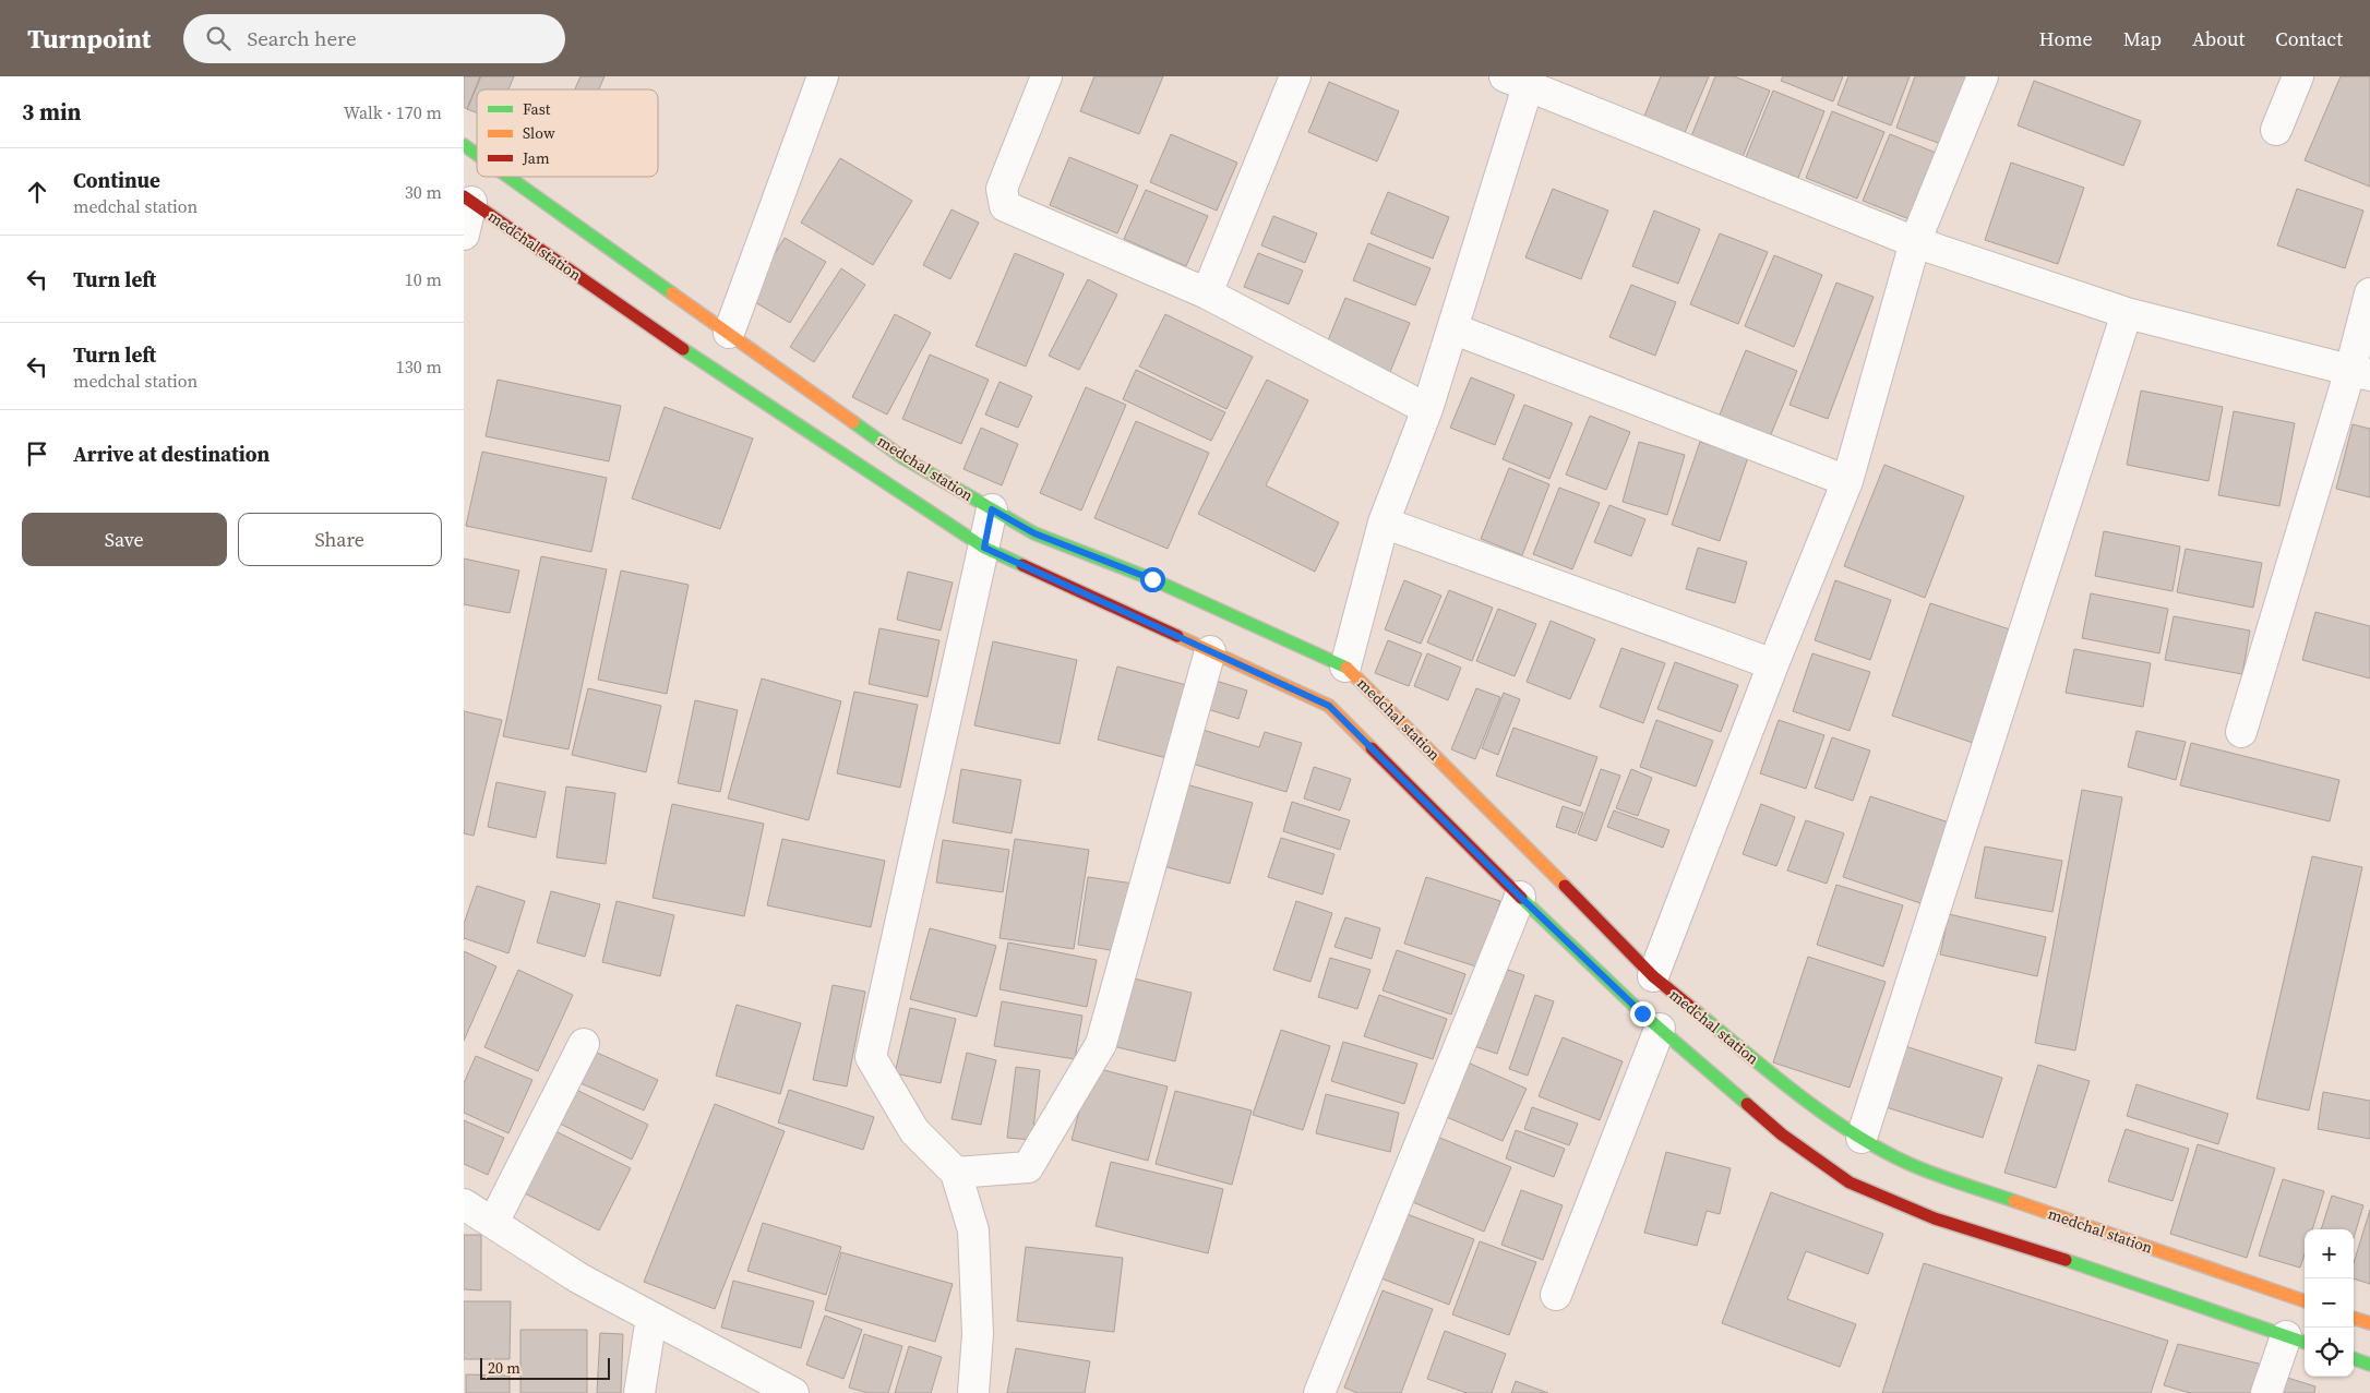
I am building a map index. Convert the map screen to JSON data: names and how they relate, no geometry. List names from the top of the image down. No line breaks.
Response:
{"streets":{"street":["medchal station"]},"legend":["Fast","Slow","Jam"],"scale_bar":"20 m","page":{"header":"Turnpoint","search":"Search here","nav":["Home","Map","About","Contact"],"heading":["3 min","Walk · 170 m"],"list":[["Continue","medchal station","30 m"],["Turn left","10 m"],["Turn left","medchal station","130 m"],"Arrive at destination"],"buttons":["Save","Share"],"map_buttons":["+","−"],"scale":"20 m"}}
